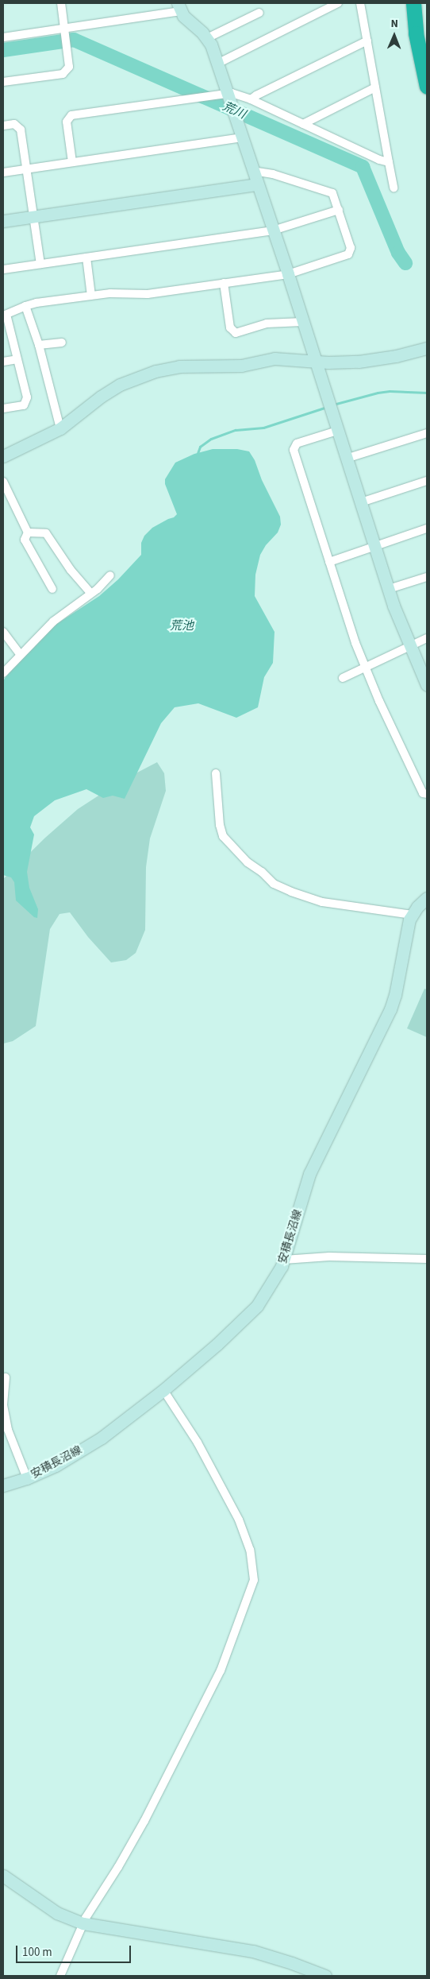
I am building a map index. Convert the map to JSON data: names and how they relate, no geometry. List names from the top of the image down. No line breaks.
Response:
{"streets":{"street":["安積長沼線"]},"water":["荒川","荒池"],"scale_bar":"100 m","north":"top"}
